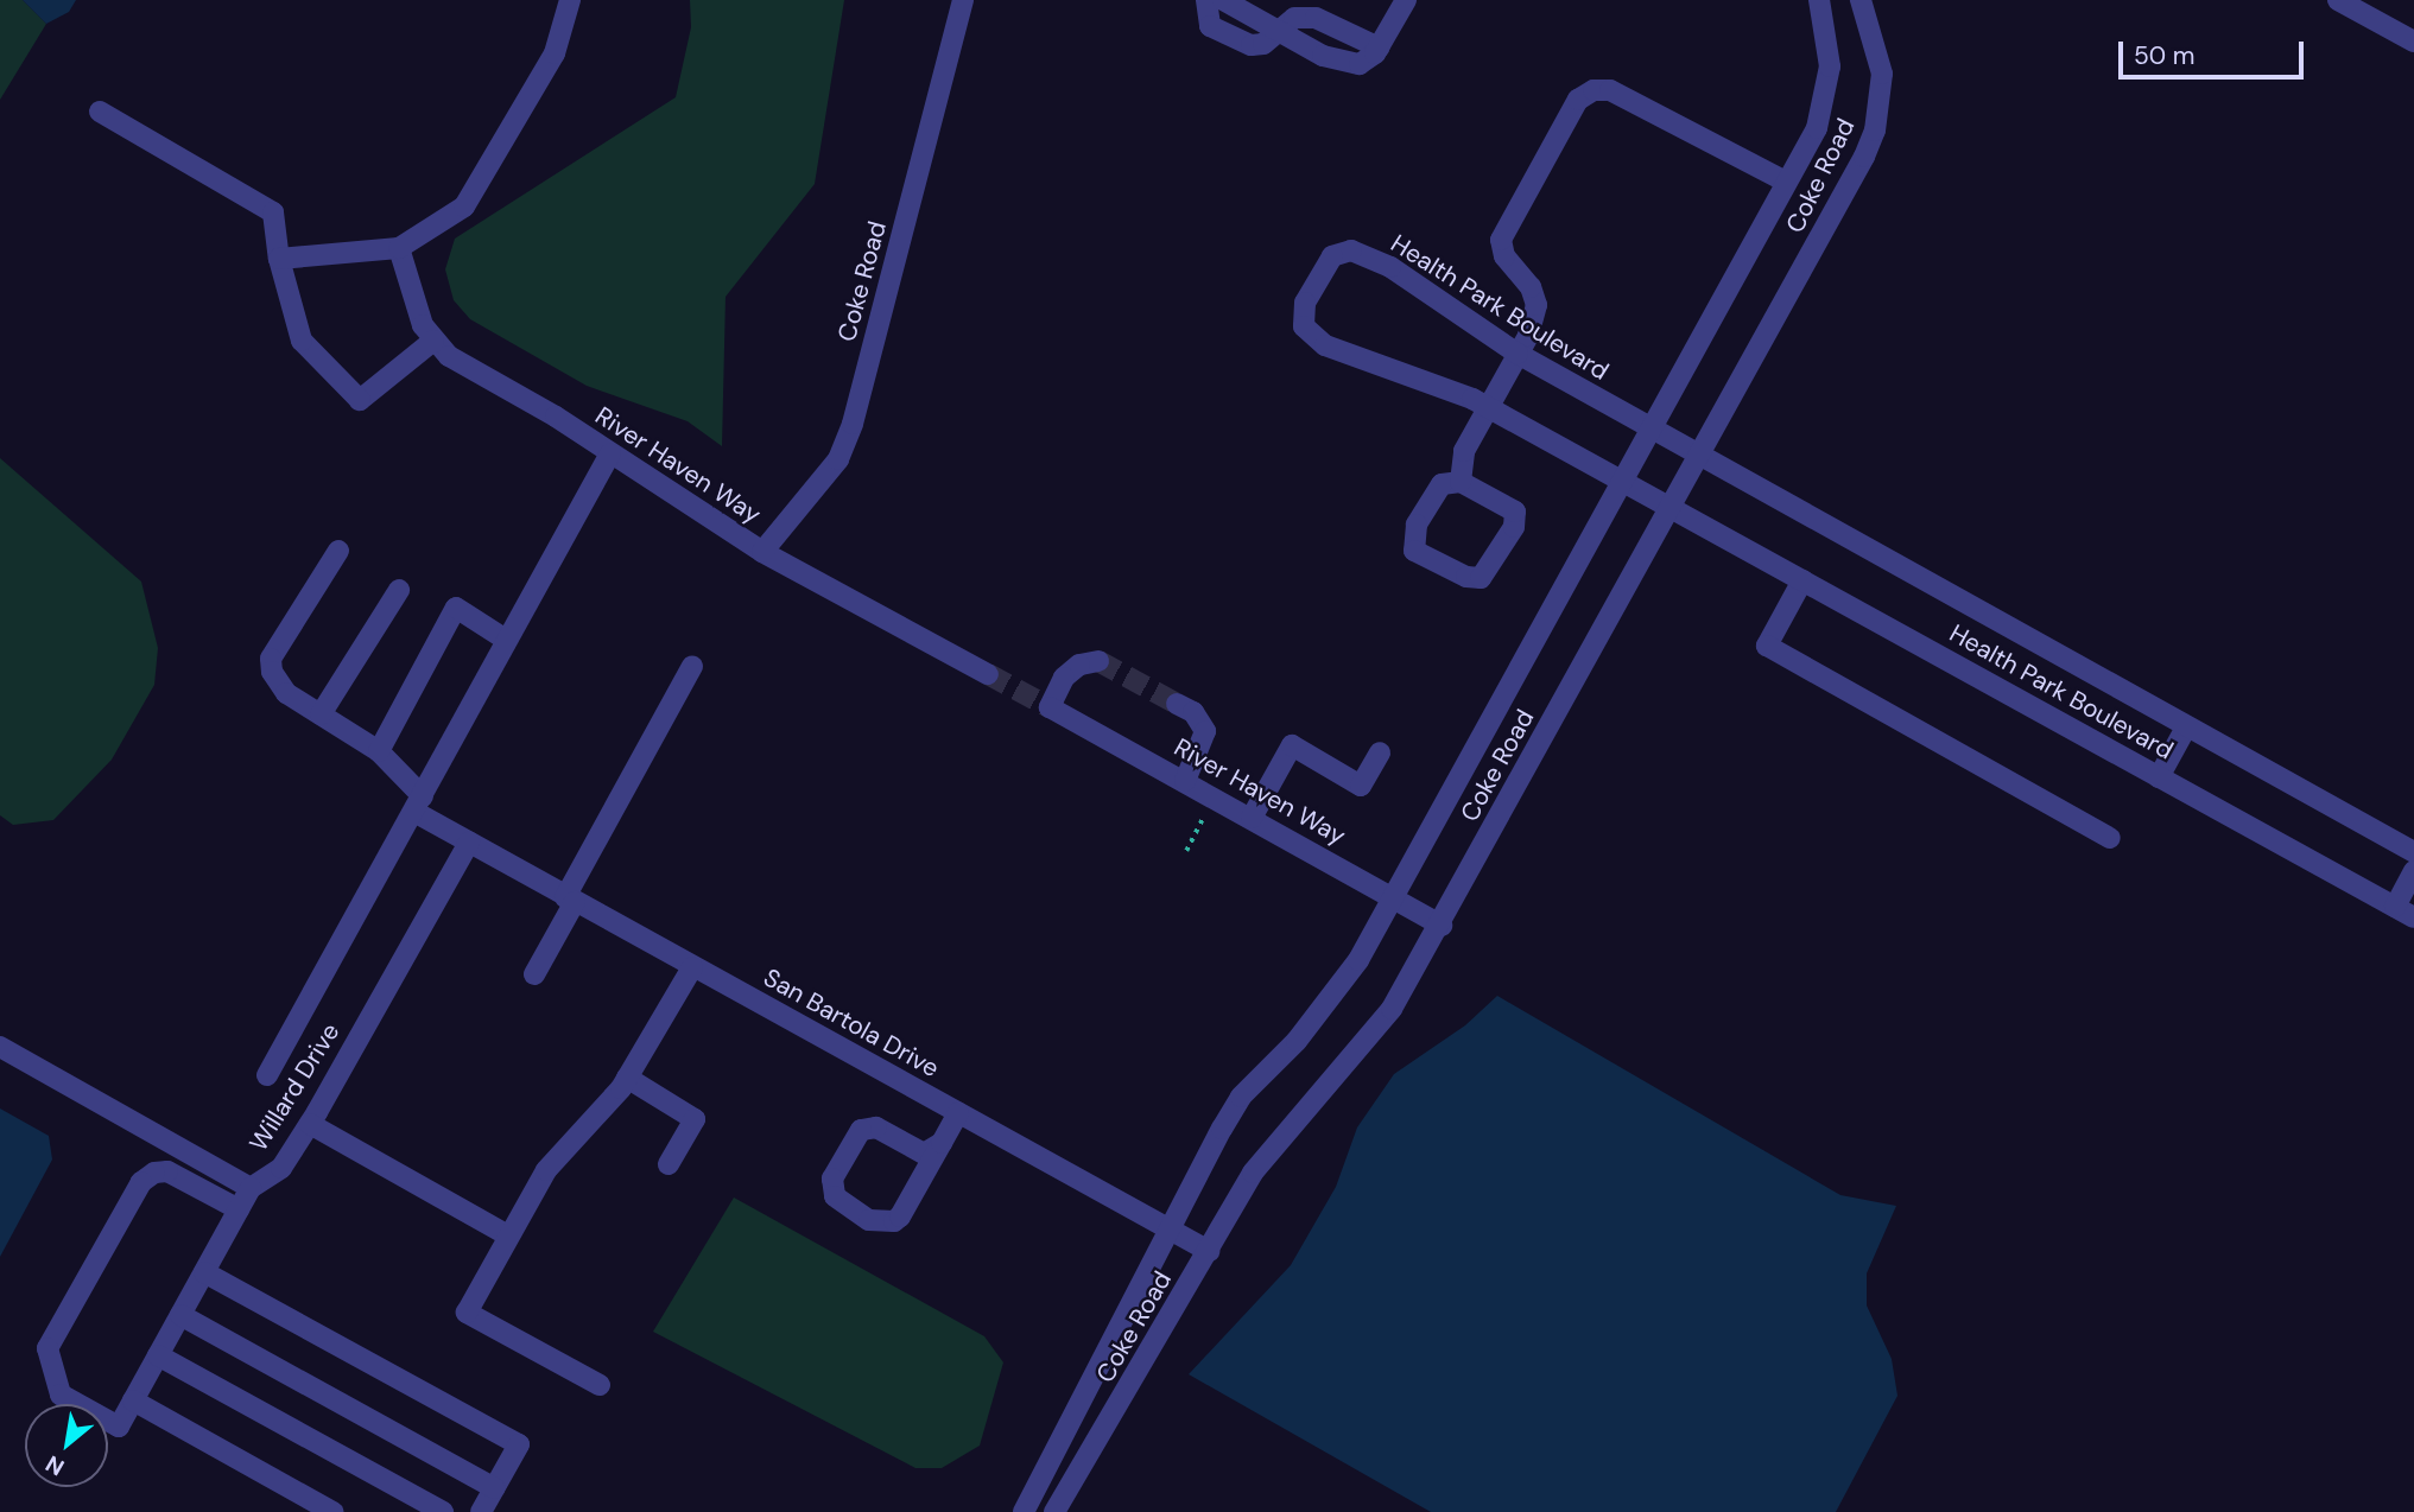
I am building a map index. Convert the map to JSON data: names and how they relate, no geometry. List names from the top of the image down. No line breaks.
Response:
{"streets":{"street":["Coke Road","Health Park Boulevard","River Haven Way","San Bartola Drive","Willard Drive"]},"crossings":[["Coke Road","Health Park Boulevard"],["Coke Road","River Haven Way"],["Coke Road","San Bartola Drive"],["San Bartola Drive","Willard Drive"]],"scale_bar":"50 m","north":"bottom left"}
